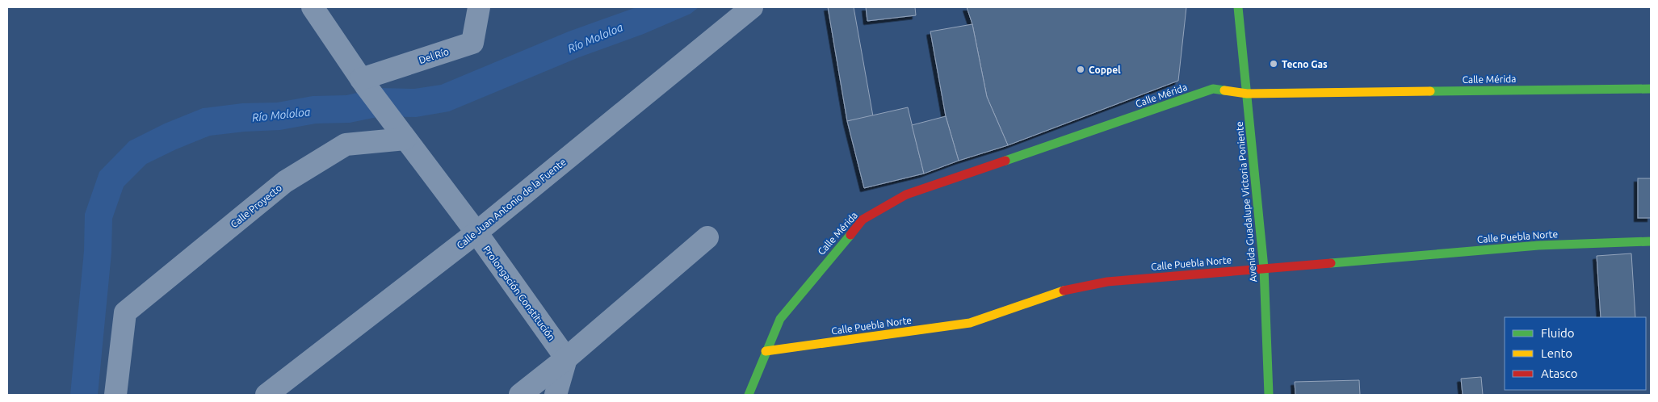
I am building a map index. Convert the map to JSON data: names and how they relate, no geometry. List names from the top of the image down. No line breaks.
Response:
{"streets":{"street":["Del Río","Calle Mérida","Avenida Guadalupe Victoria Poniente","Calle Juan Antonio de la Fuente","Calle Proyecto","Calle Puebla Norte","Prolongación Constitución"]},"crossings":[["Del Río","Prolongación Constitución"],["Calle Mérida","Avenida Guadalupe Victoria Poniente"],["Calle Mérida","Calle Puebla Norte"],["Avenida Guadalupe Victoria Poniente","Calle Puebla Norte"],["Calle Juan Antonio de la Fuente","Prolongación Constitución"],["Calle Proyecto","Prolongación Constitución"]],"water":["Río Mololoa"],"places":["Tecno Gas","Coppel"],"legend":["Fluido","Lento","Atasco"]}
